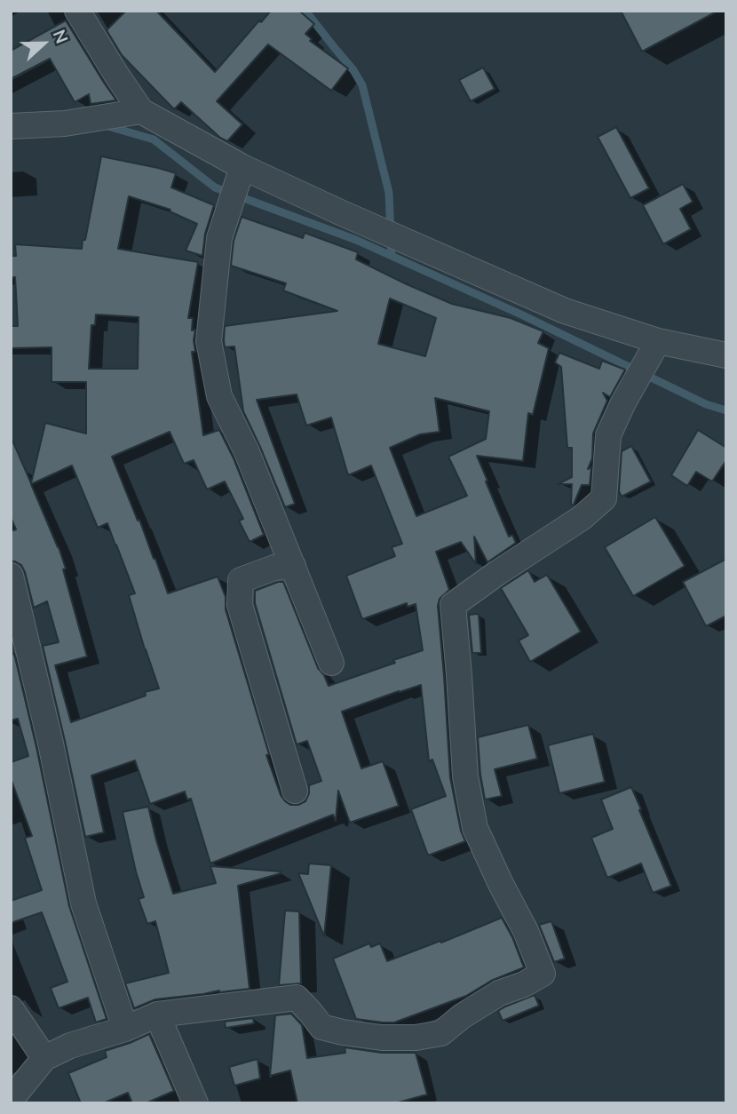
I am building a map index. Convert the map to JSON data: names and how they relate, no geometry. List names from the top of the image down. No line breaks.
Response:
{"north":"right"}
